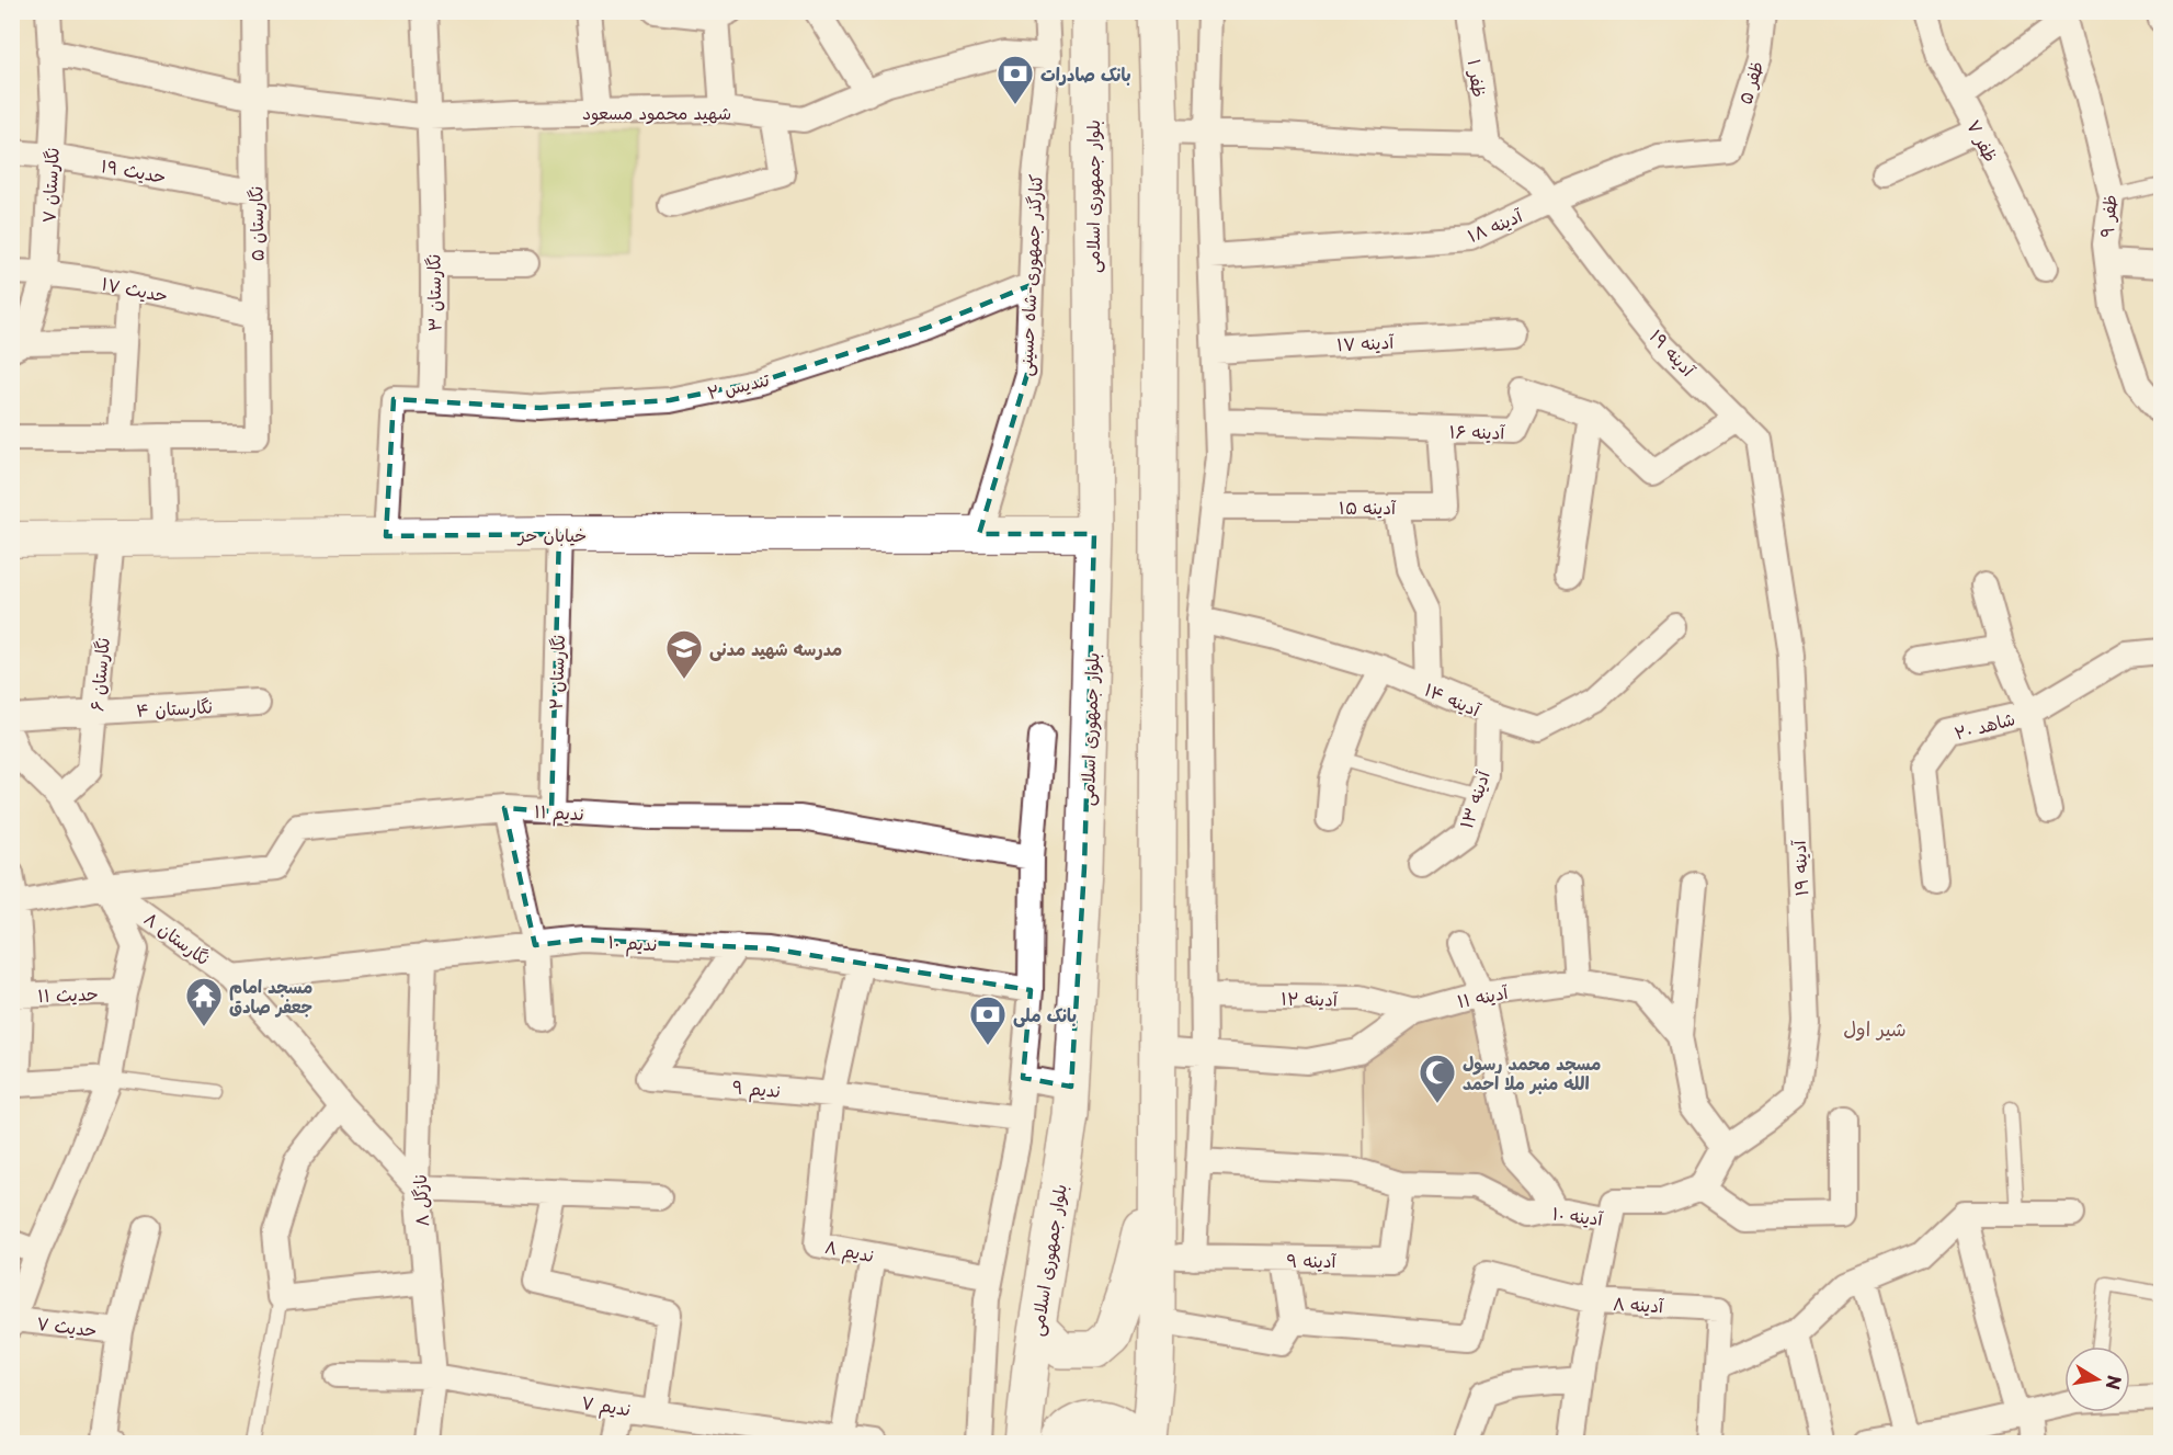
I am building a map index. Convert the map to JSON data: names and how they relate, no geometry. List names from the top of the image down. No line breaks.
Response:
{"streets":{"main road":["بلوار جمهوری اسلامی","خیابان حر"],"street":["ظفر ۱","ظفر ۵","شهید محمود مسعود","ظفر ۷","حدیث ۱۹","نگارستان ۷","ظفر ۹","نگارستان ۵","آدینه ۱۸","کنارگذر جمهوری-شاه حسینی","حدیث ۱۷","نگارستان ۳","آدینه ۱۷","آدینه ۱۹","تندیس ۲","آدینه ۱۶","آدینه ۱۵","نگارستان ۲","نگارستان ۶","آدینه ۱۴","نگارستان ۴","شاهد ۲۰","آدینه ۱۳","ندیم ۱۱","نگارستان ۸","ندیم ۱۰","حدیث ۱۱","آدینه ۱۱","آدینه ۱۲","ندیم ۹","نازگل ۸","آدینه ۱۰","ندیم ۸","آدینه ۹","آدینه ۸","حدیث ۷","ندیم ۷"]},"crossings":[["ظفر ۱","آدینه ۱۹"],["ظفر ۵","آدینه ۱۸"],["شهید محمود مسعود","نگارستان ۷"],["شهید محمود مسعود","نگارستان ۵"],["شهید محمود مسعود","کنارگذر جمهوری-شاه حسینی"],["شهید محمود مسعود","نگارستان ۳"],["حدیث ۱۹","نگارستان ۷"],["حدیث ۱۹","نگارستان ۵"],["نگارستان ۷","حدیث ۱۷"],["بلوار جمهوری اسلامی","خیابان حر"],["نگارستان ۵","حدیث ۱۷"],["آدینه ۱۸","آدینه ۱۹"],["کنارگذر جمهوری-شاه حسینی","تندیس ۲"],["کنارگذر جمهوری-شاه حسینی","خیابان حر"],["نگارستان ۳","تندیس ۲"],["آدینه ۱۹","آدینه ۱۶"],["آدینه ۱۹","آدینه ۱۱"],["آدینه ۱۶","آدینه ۱۵"],["خیابان حر","نگارستان ۲"],["خیابان حر","نگارستان ۶"],["نگارستان ۲","ندیم ۱۱"],["نگارستان ۶","نگارستان ۴"],["نگارستان ۶","نگارستان ۸"],["آدینه ۱۴","آدینه ۱۳"],["ندیم ۱۱","نگارستان ۸"],["نگارستان ۸","ندیم ۱۰"],["نگارستان ۸","نازگل ۸"],["ندیم ۱۰","ندیم ۹"],["ندیم ۱۰","نازگل ۸"],["آدینه ۱۱","آدینه ۱۲"],["ندیم ۹","ندیم ۸"],["نازگل ۸","ندیم ۷"],["آدینه ۱۰","آدینه ۹"]],"districts":["شیر اول"],"places":{"bank":["بانک صادرات","بانک ملی"],"school or university":["مدرسه شهید مدنی"],"temple":["مسجد امام جعفر صادق"],"mosque":["مسجد محمد رسول الله منبر ملا احمد"]},"north":"right"}
